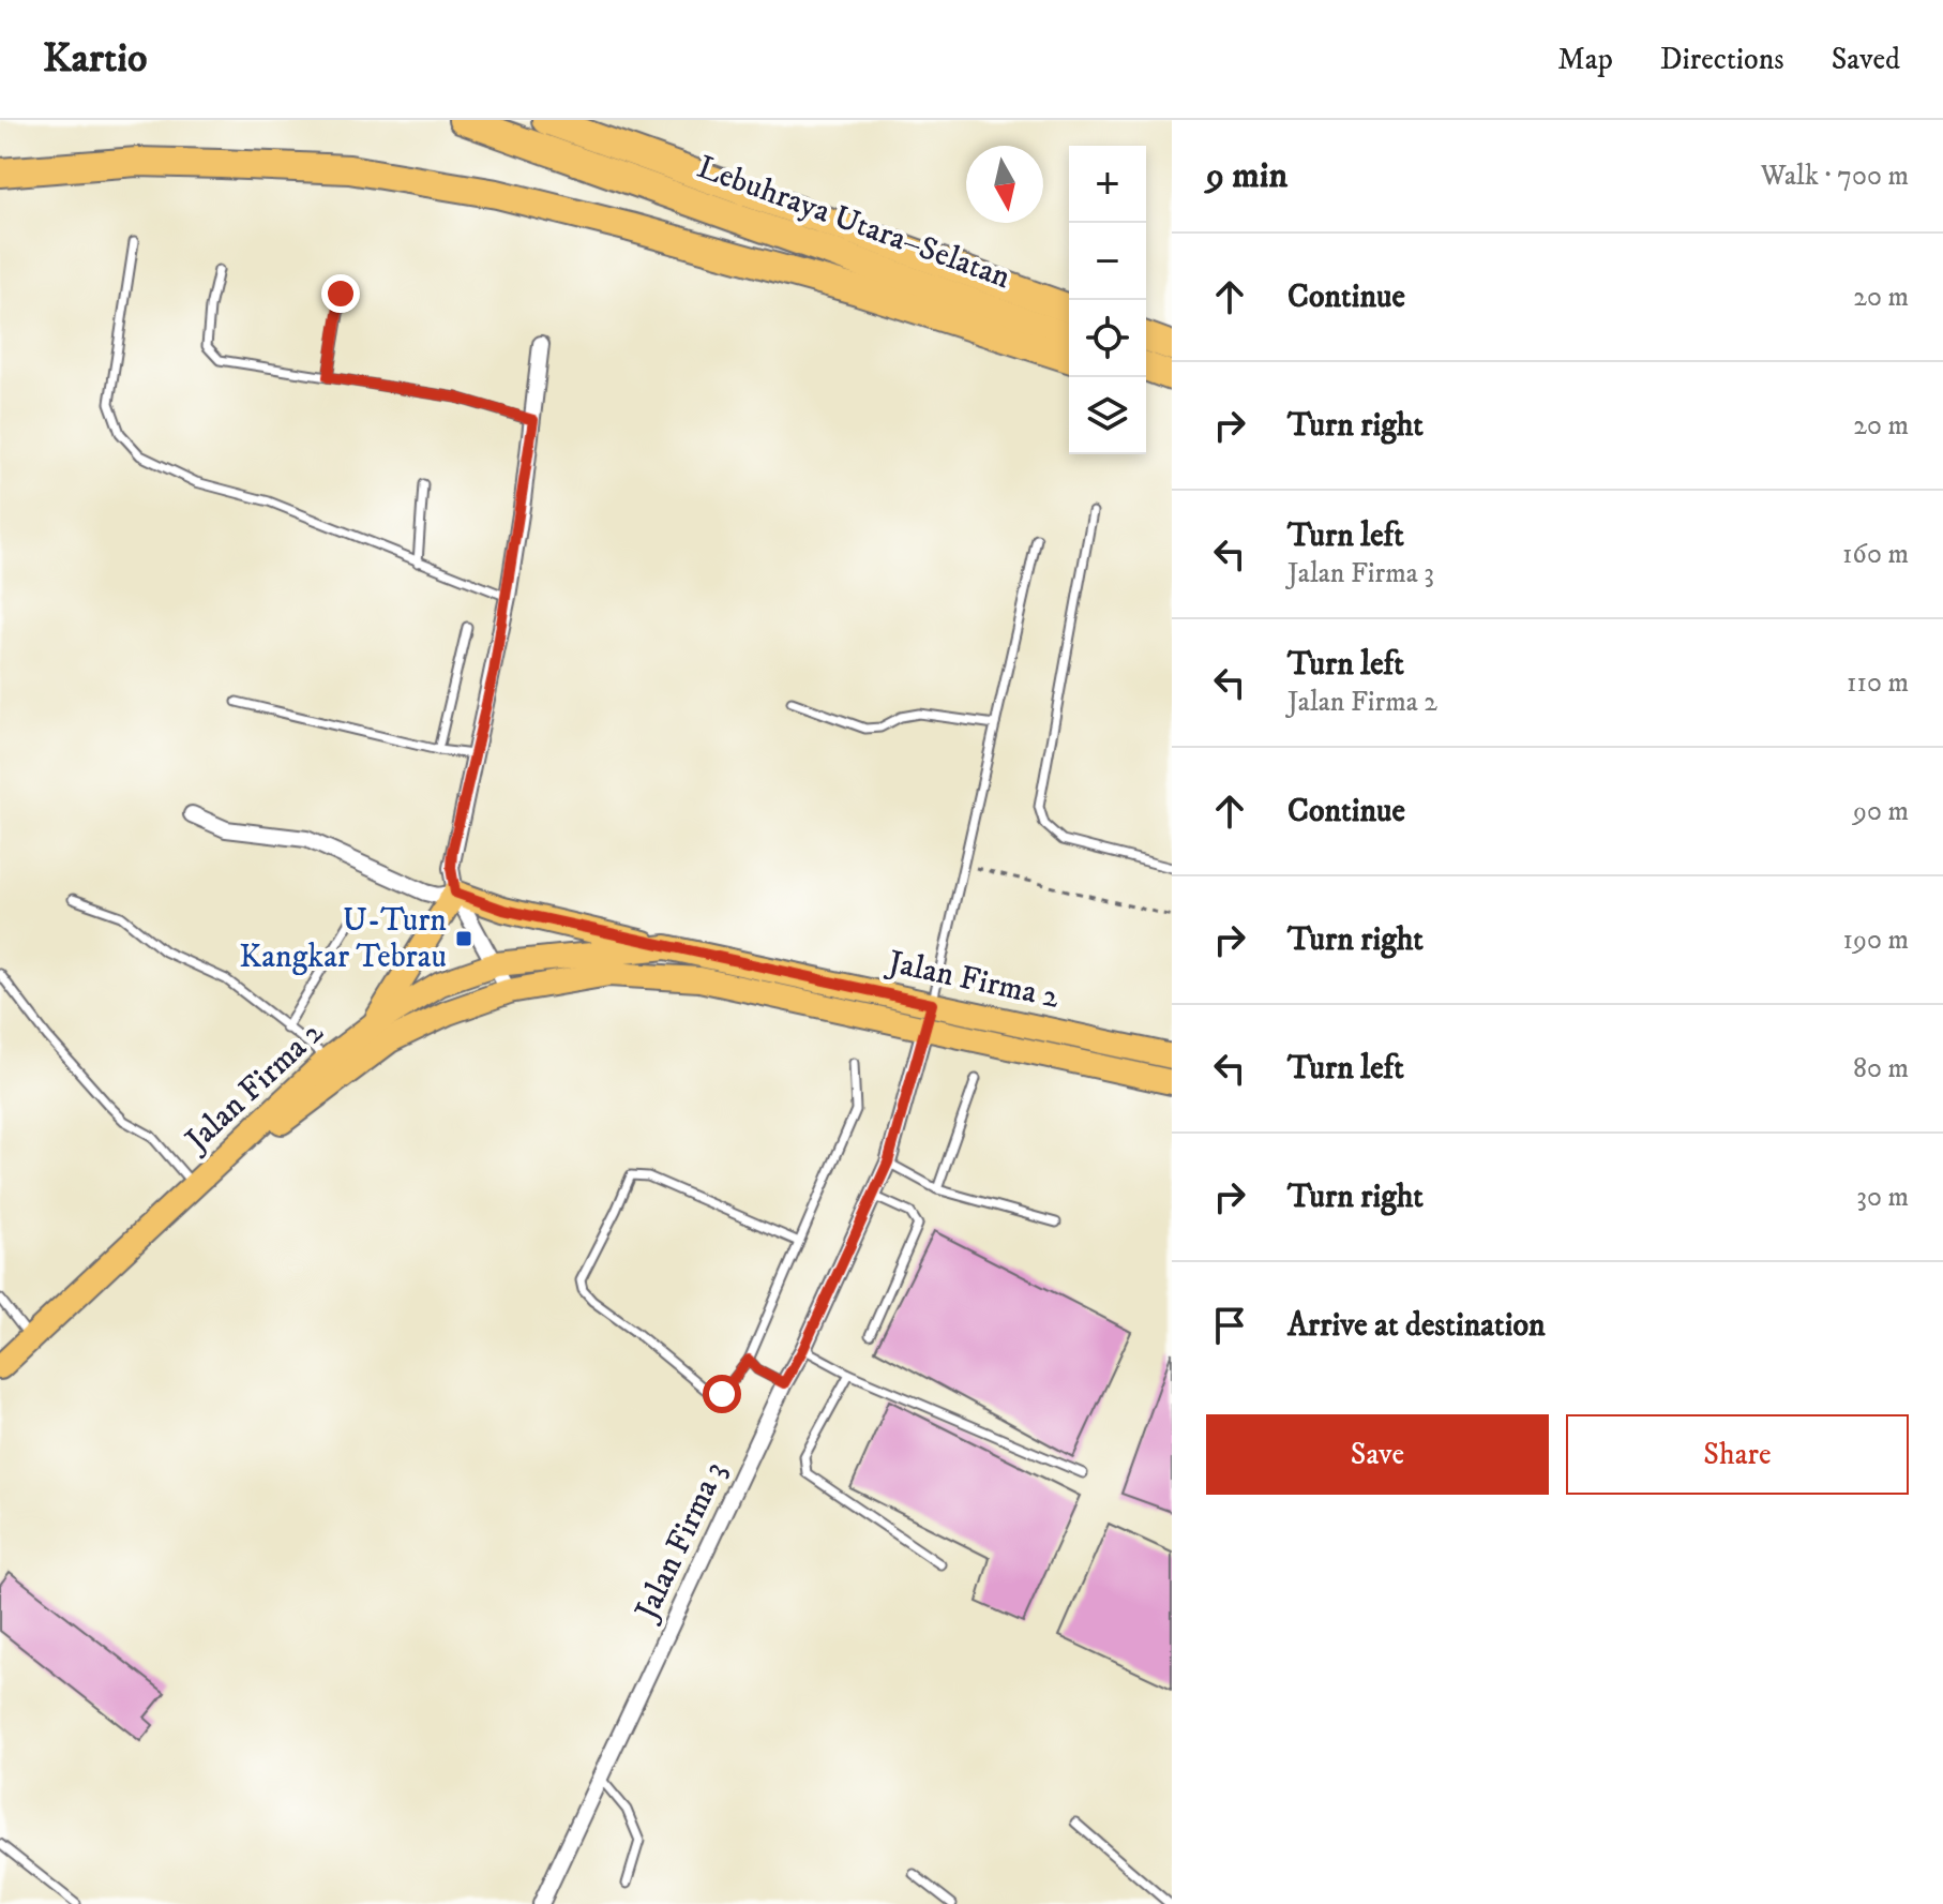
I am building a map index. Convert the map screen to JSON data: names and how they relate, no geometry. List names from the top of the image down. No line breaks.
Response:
{"streets":{"highway":["Lebuhraya Utara–Selatan"],"main road":["Jalan Firma 2"],"street":["Jalan Firma 3"]},"crossings":[["Jalan Firma 2","Jalan Firma 3"]],"places":{"transit":["U-Turn Kangkar Tebrau"]},"north":"bottom","page":{"header":"Kartio","nav":["Map","Directions","Saved"],"heading":["9 min","Walk · 700 m"],"map_buttons":["+","−"],"list":[["Continue","20 m"],["Turn right","20 m"],["Turn left","Jalan Firma 3","160 m"],["Turn left","Jalan Firma 2","110 m"],["Continue","90 m"],["Turn right","190 m"],["Turn left","80 m"],["Turn right","30 m"],"Arrive at destination"],"buttons":["Save","Share"]}}
